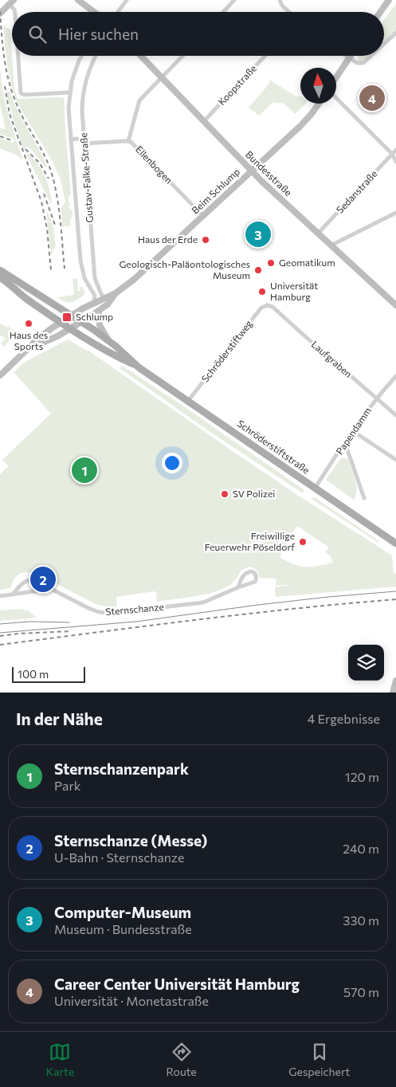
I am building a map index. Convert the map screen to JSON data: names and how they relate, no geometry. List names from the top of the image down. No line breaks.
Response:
{"streets":{"main road":["Bundesstraße","Beim Schlump","Schröderstiftstraße"],"street":["Koopstraße","Ellenbogen","Gustav-Falke-Straße","Sedanstraße","Schröderstiftweg","Laufgraben","Papendamm","Sternschanze"]},"crossings":[["Koopstraße","Bundesstraße"],["Ellenbogen","Gustav-Falke-Straße"],["Ellenbogen","Beim Schlump"],["Bundesstraße","Beim Schlump"],["Bundesstraße","Sedanstraße"],["Gustav-Falke-Straße","Beim Schlump"],["Beim Schlump","Schröderstiftstraße"],["Schröderstiftweg","Laufgraben"],["Schröderstiftweg","Schröderstiftstraße"],["Laufgraben","Papendamm"],["Papendamm","Schröderstiftstraße"]],"places":{"other":["Haus der Erde","Geomatikum","Geologisch-Paläontologisches Museum","Universität Hamburg","Haus des Sports","SV Polizei","Freiwillige Feuerwehr Pöseldorf"],"transit":["Schlump"]},"scale_bar":"100 m","north":"top","page":{"search":"Hier suchen","pins":["4","3","1","2"],"scale":"100 m","heading":["In der Nähe","4 Ergebnisse"],"list":[{"mark":"1","name":"Sternschanzenpark","note":"Park","value":"120 m"},{"mark":"2","name":"Sternschanze (Messe)","note":"U-Bahn · Sternschanze","value":"240 m"},{"mark":"3","name":"Computer-Museum","note":"Museum · Bundesstraße","value":"330 m"},{"mark":"4","name":"Career Center Universität Hamburg","note":"Universität · Monetastraße","value":"570 m"}],"nav":["Karte","Route","Gespeichert"]}}
